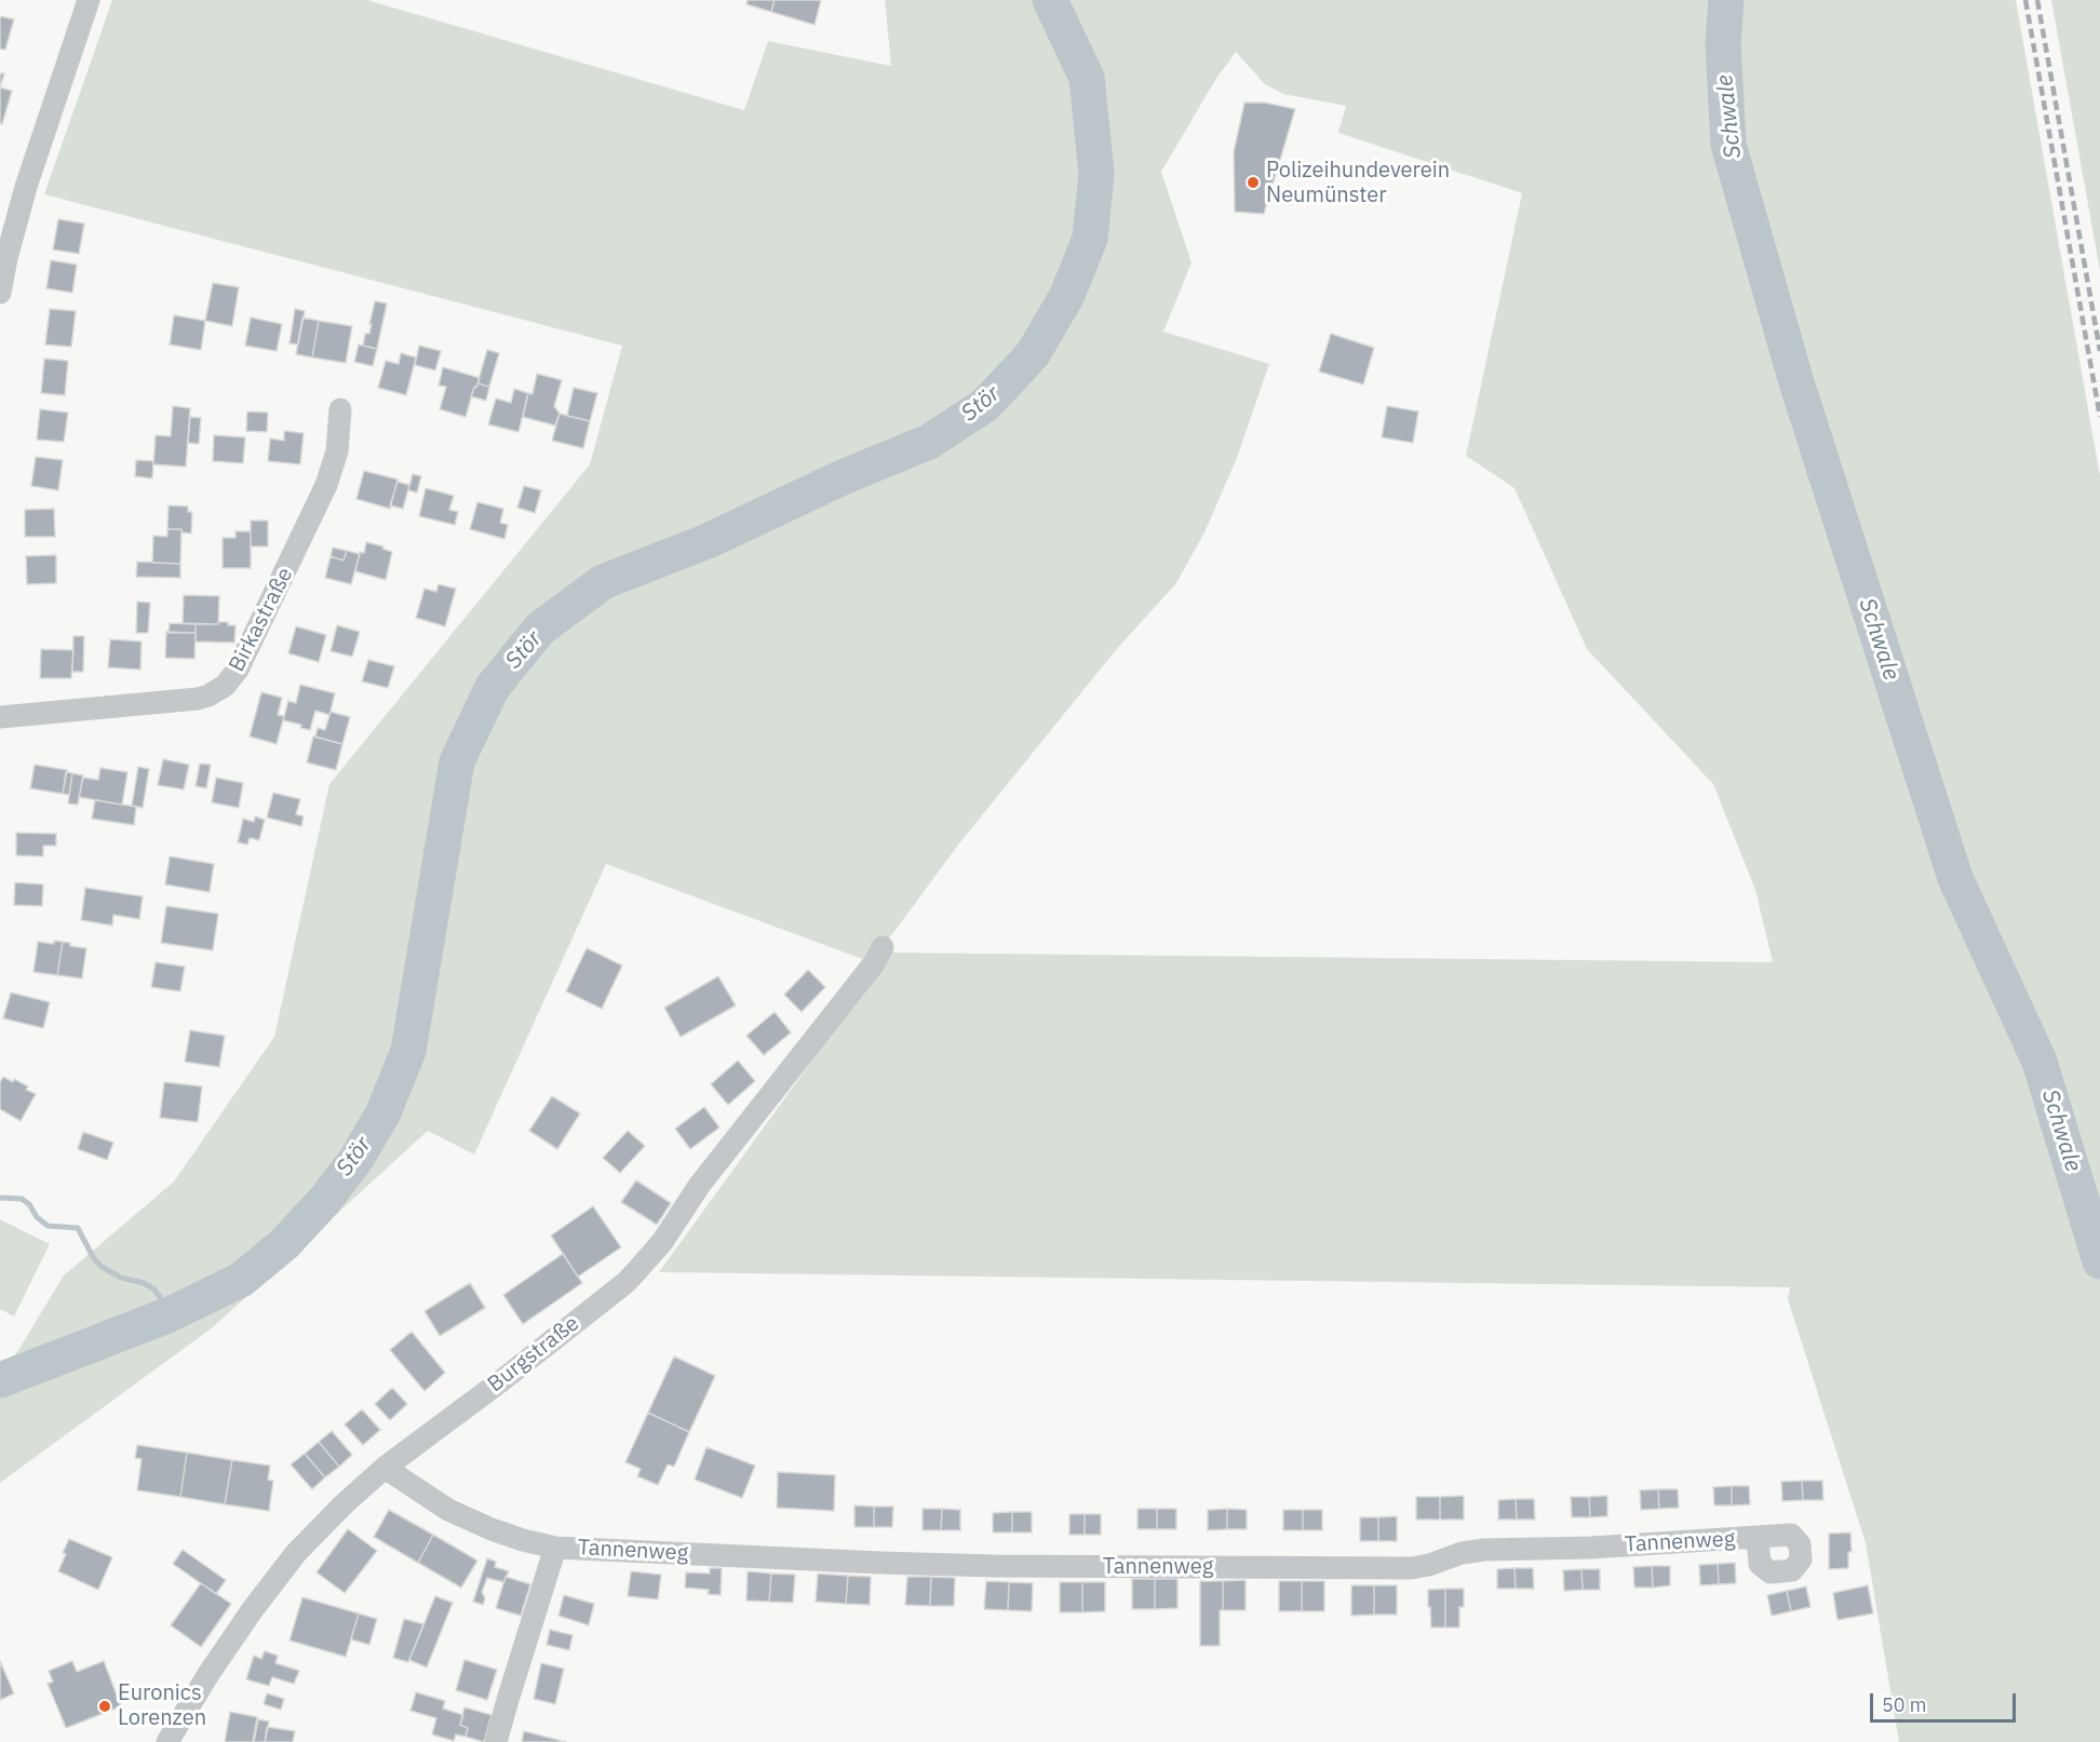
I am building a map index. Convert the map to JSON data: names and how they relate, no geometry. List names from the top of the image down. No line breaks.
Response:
{"streets":{"street":["Birkastraße","Burgstraße","Tannenweg"]},"crossings":[["Burgstraße","Tannenweg"]],"water":["Schwale","Stör"],"places":["Polizeihundeverein Neumünster","Euronics Lorenzen"],"scale_bar":"50 m"}
